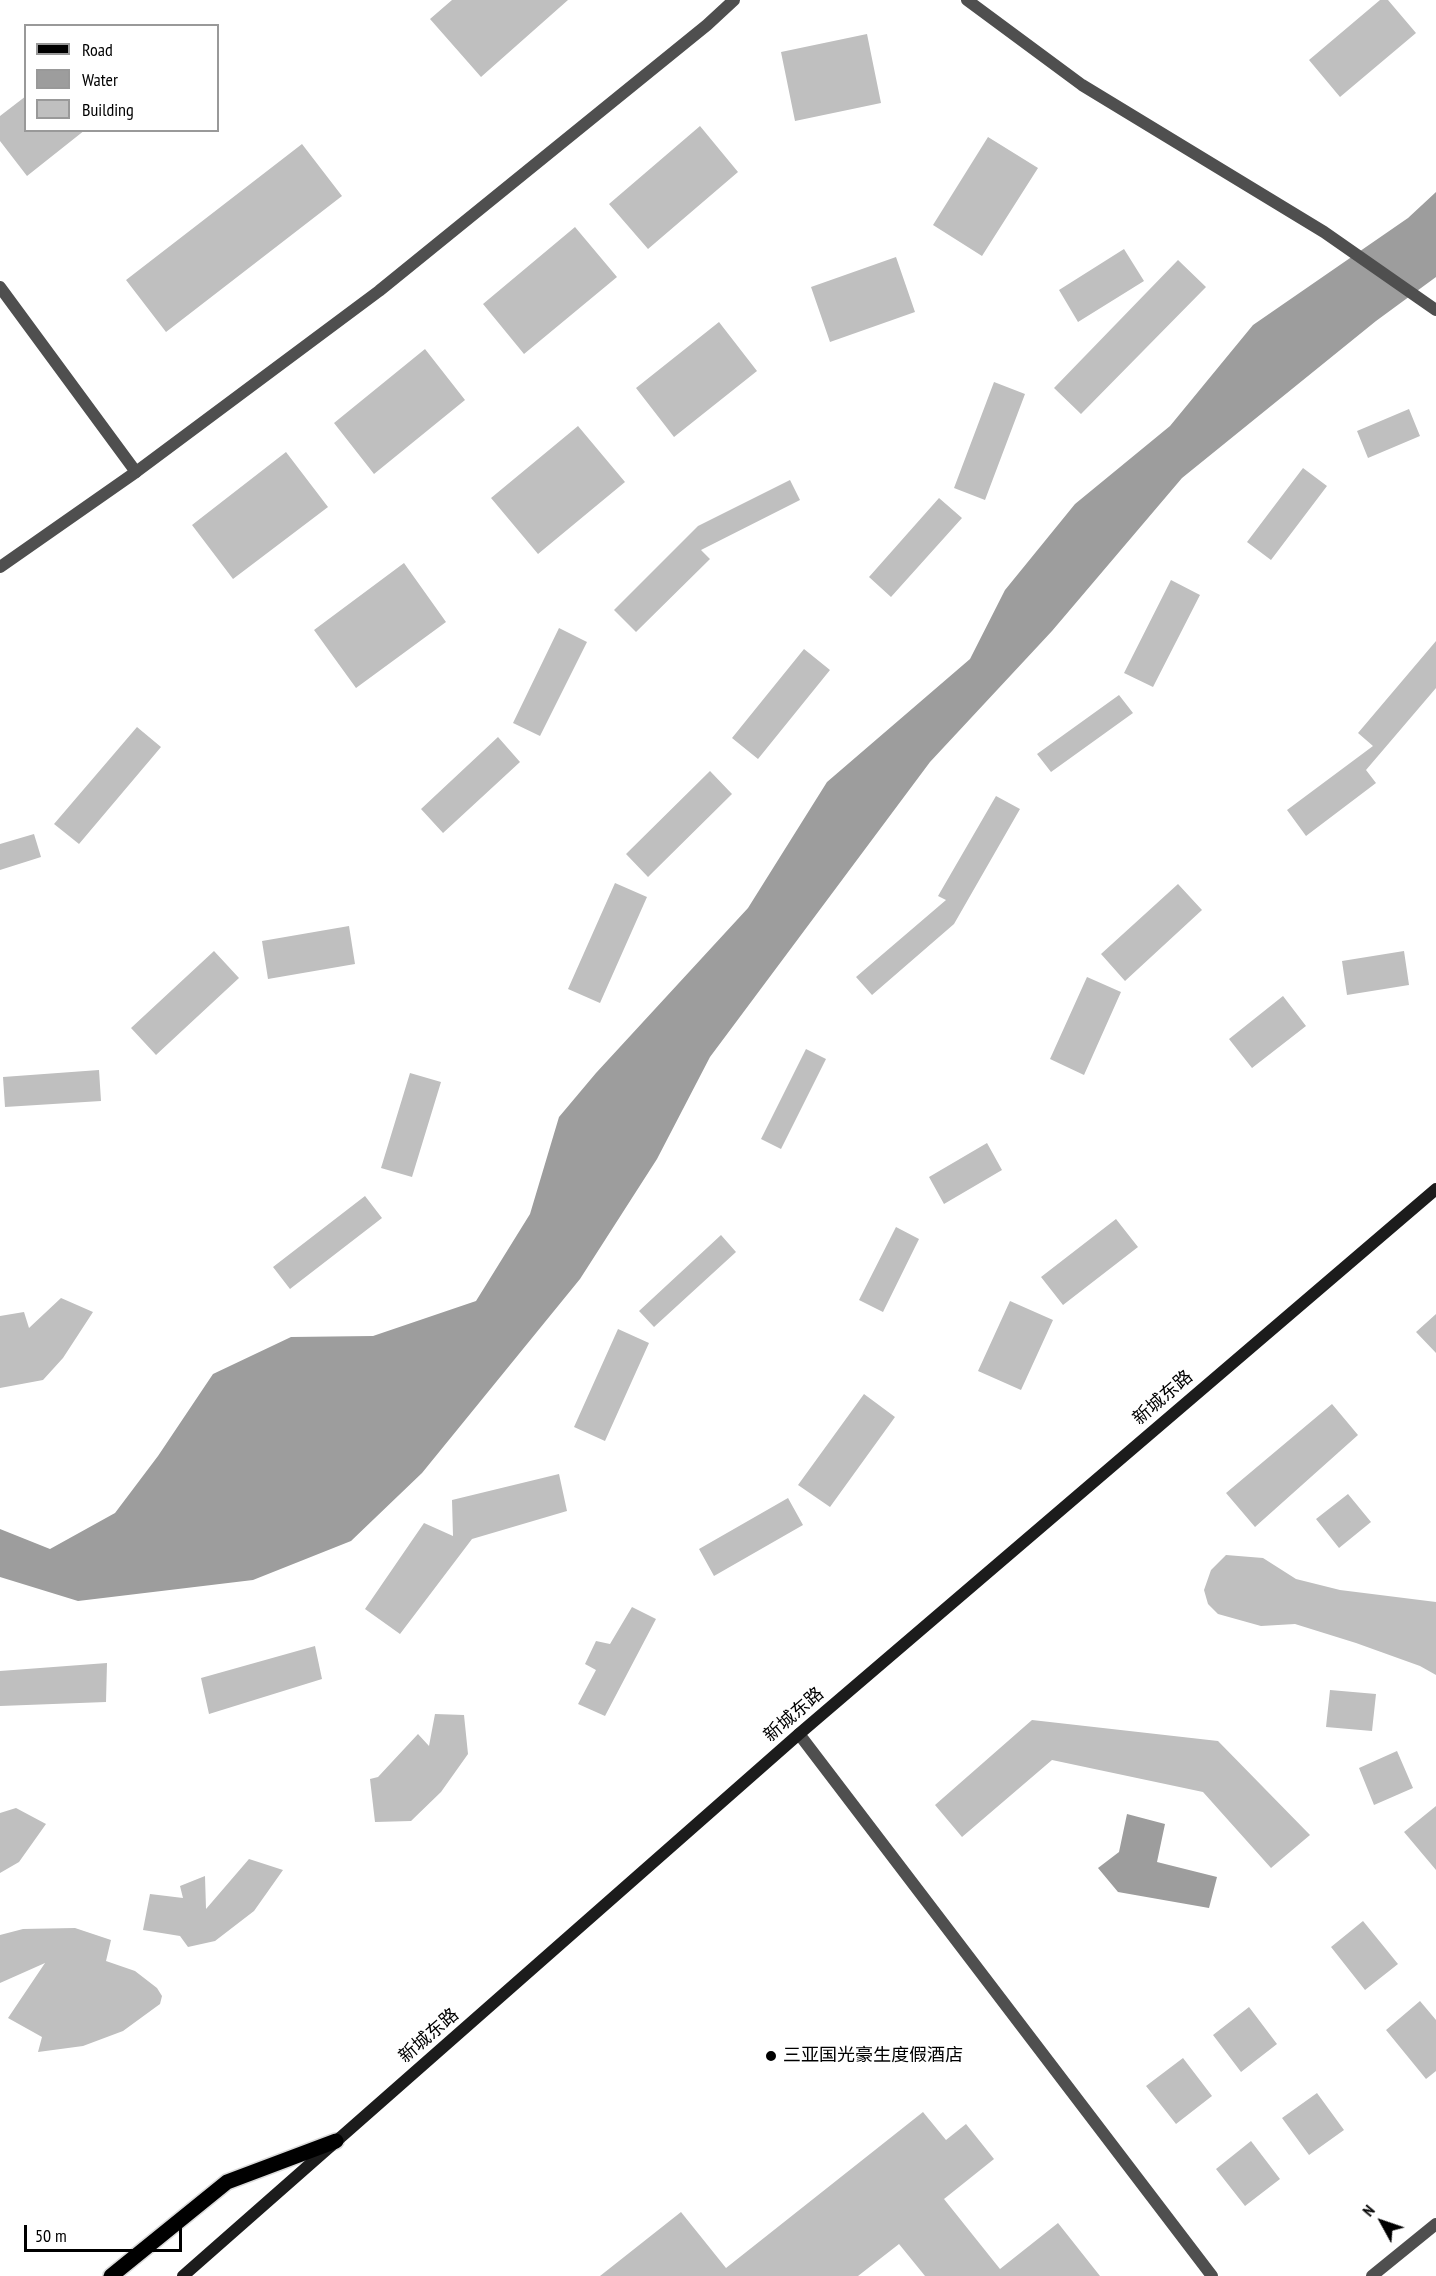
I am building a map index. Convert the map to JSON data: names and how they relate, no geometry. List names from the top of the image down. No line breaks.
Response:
{"streets":{"main road":["新城东路"]},"places":["三亚国光豪生度假酒店"],"legend":["Road","Water","Building"],"scale_bar":"50 m","north":"top left"}
